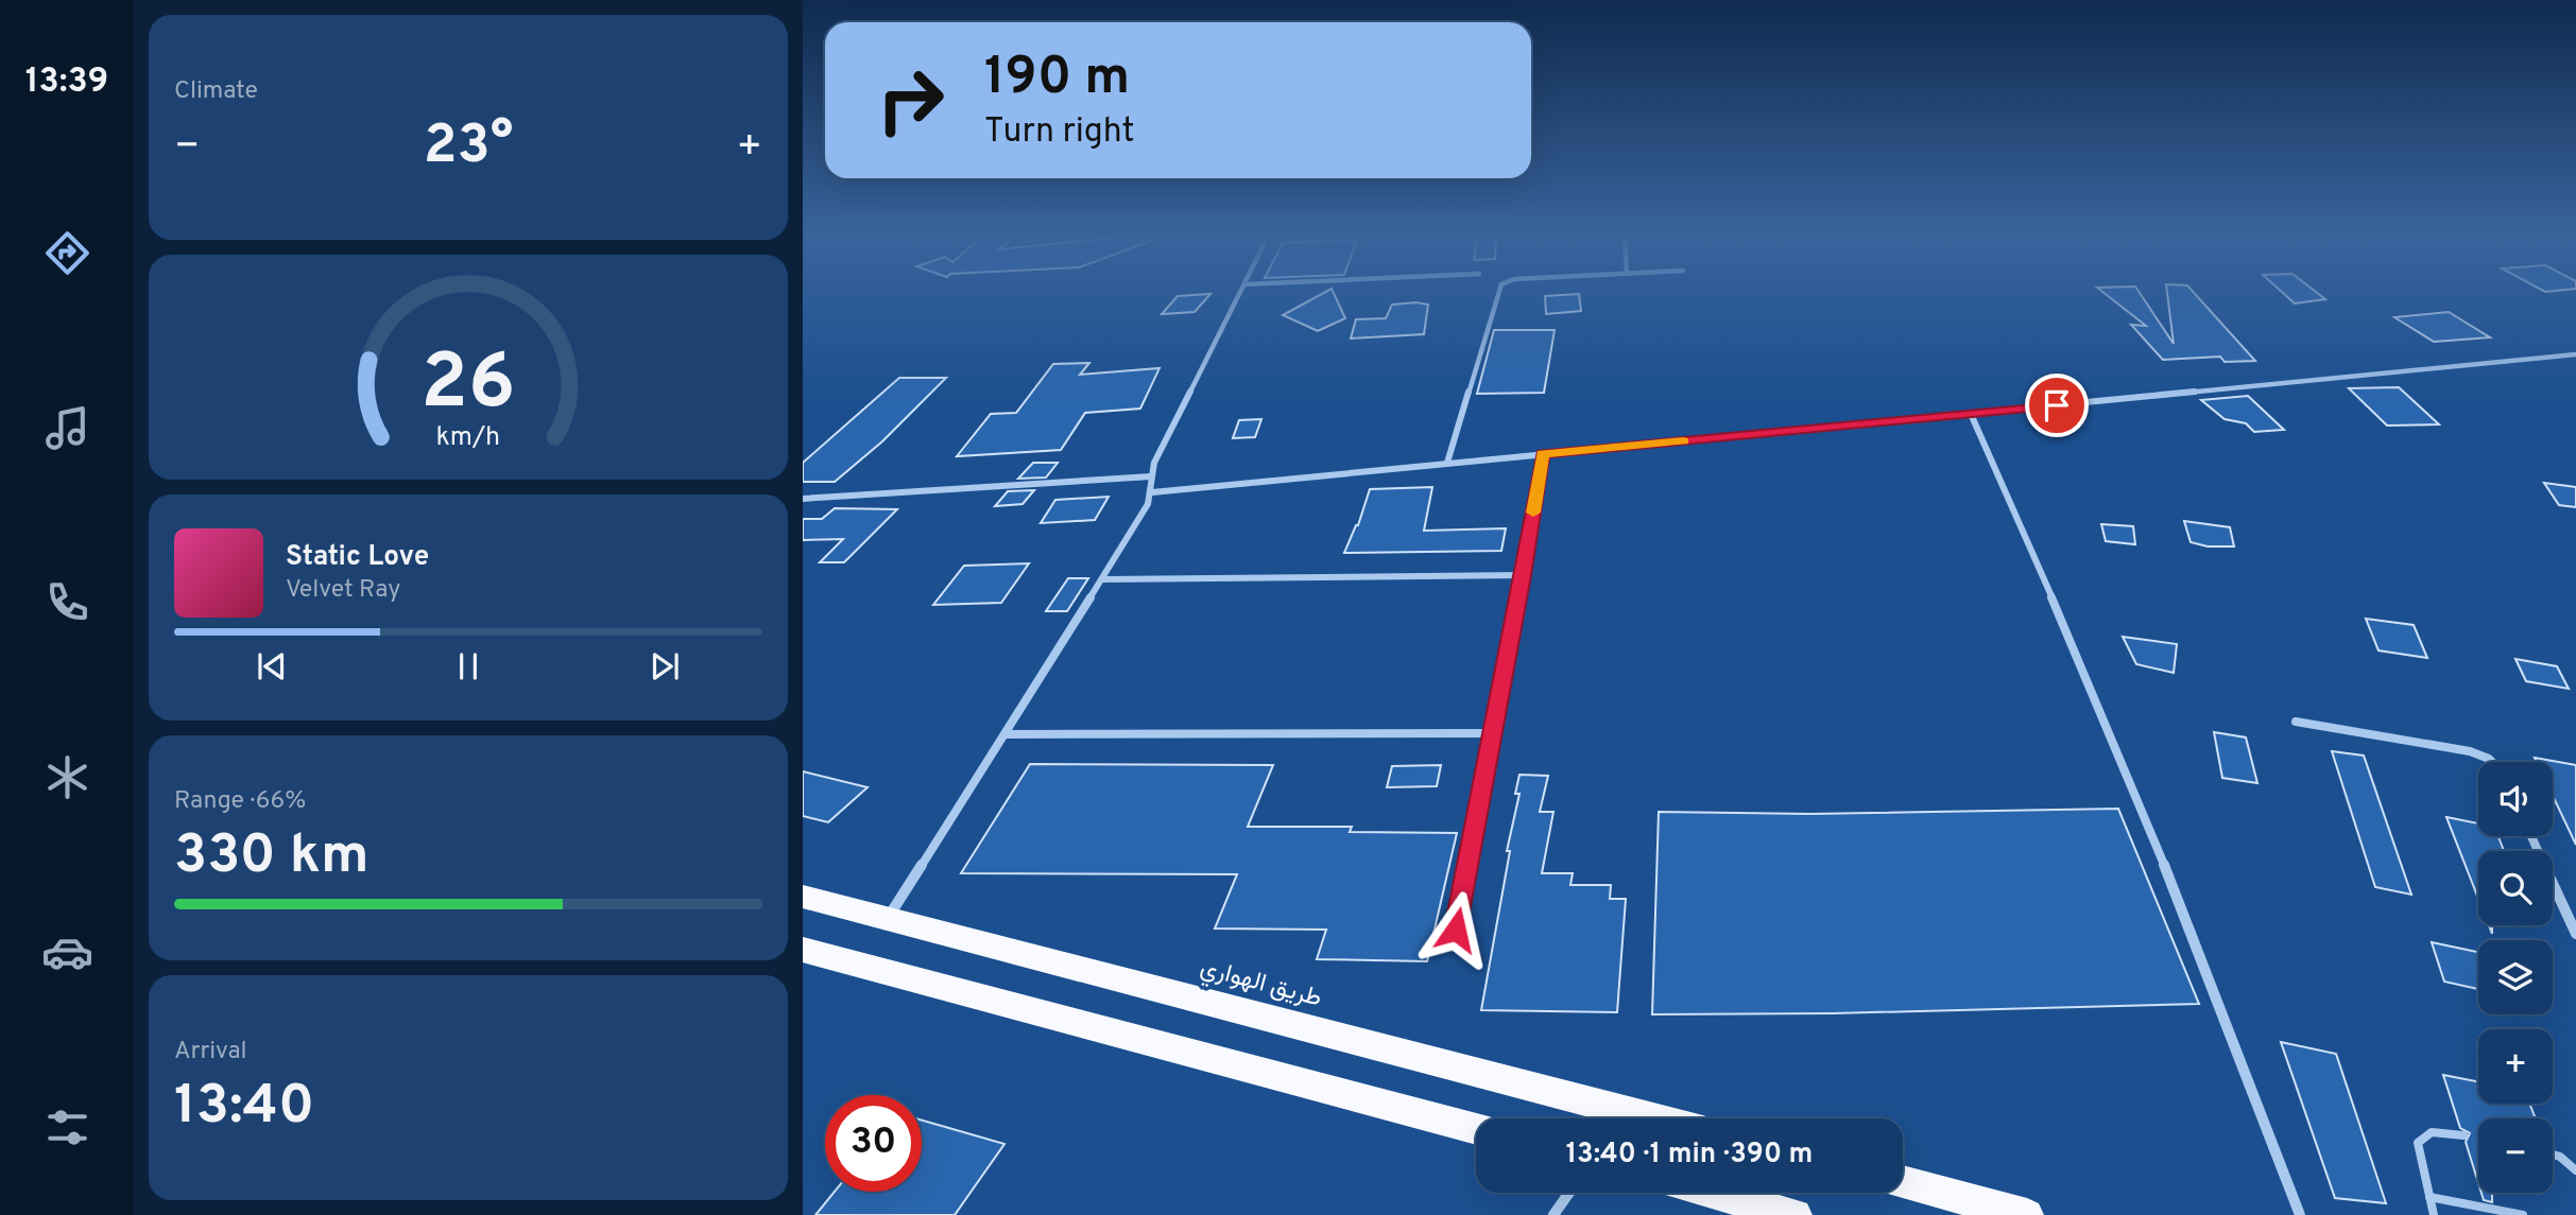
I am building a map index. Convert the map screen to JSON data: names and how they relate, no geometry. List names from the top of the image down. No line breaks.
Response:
{"streets":{"highway":["طريق الهواري"]},"page":{"tabs":"13:39","tile":["Climate",["Range · 66%","330 km"],["Arrival","13:40"]],"turn":["190 m","Turn right"],"heat":["−","23°","+"],"song":["Static Love","Velvet Ray"],"map_buttons":["+","−"],"limit":"30","trip":"13:40 · 1 min · 390 m","gauge":["26","km/h"]}}
